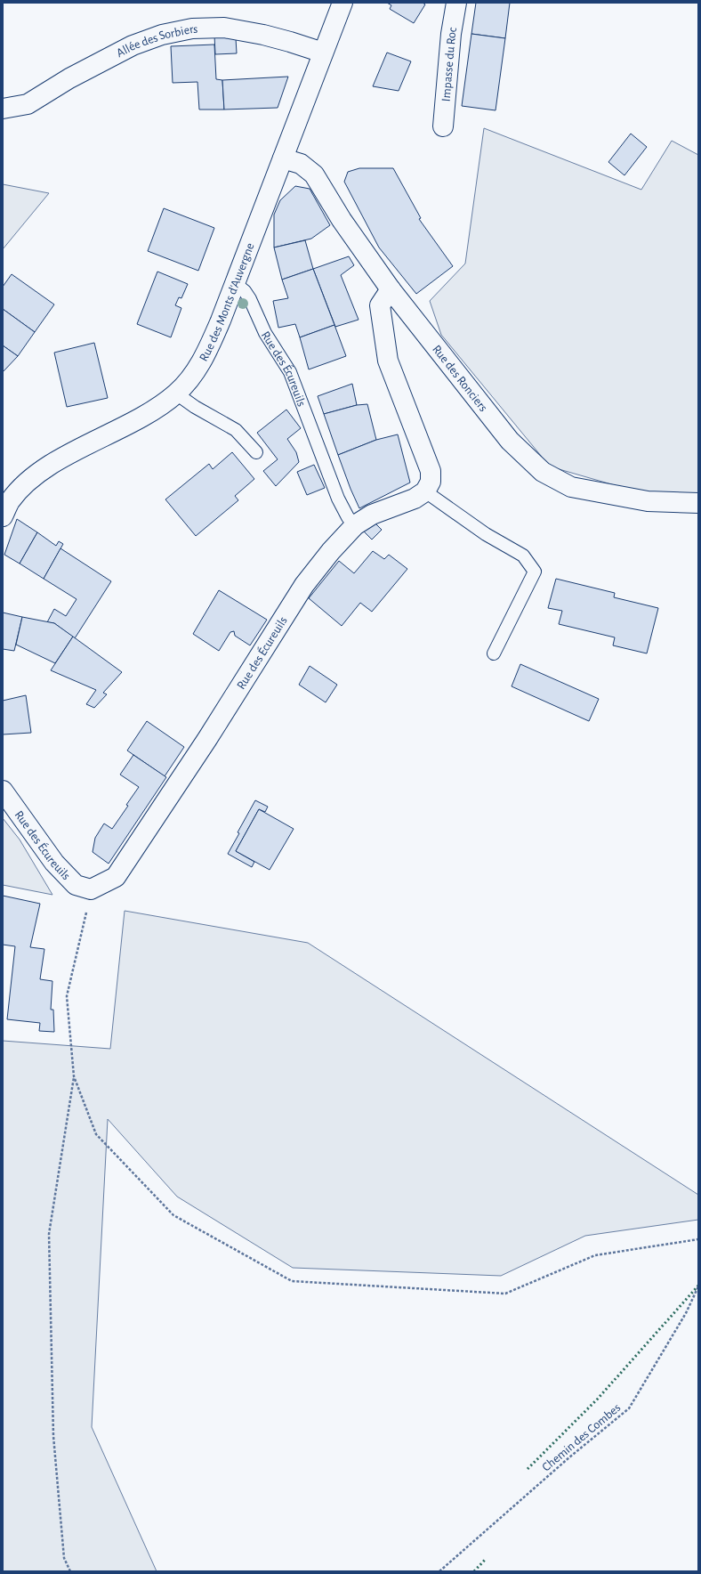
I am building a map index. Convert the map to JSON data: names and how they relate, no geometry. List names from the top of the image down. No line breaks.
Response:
{"streets":{"street":["Allée des Sorbiers","Impasse du Roc","Rue des Monts d'Auvergne","Rue des Écureuils","Rue des Ronciers"],"path":["Chemin des Combes"]},"crossings":[["Allée des Sorbiers","Rue des Monts d'Auvergne"],["Rue des Monts d'Auvergne","Rue des Écureuils"],["Rue des Monts d'Auvergne","Rue des Ronciers"]]}
